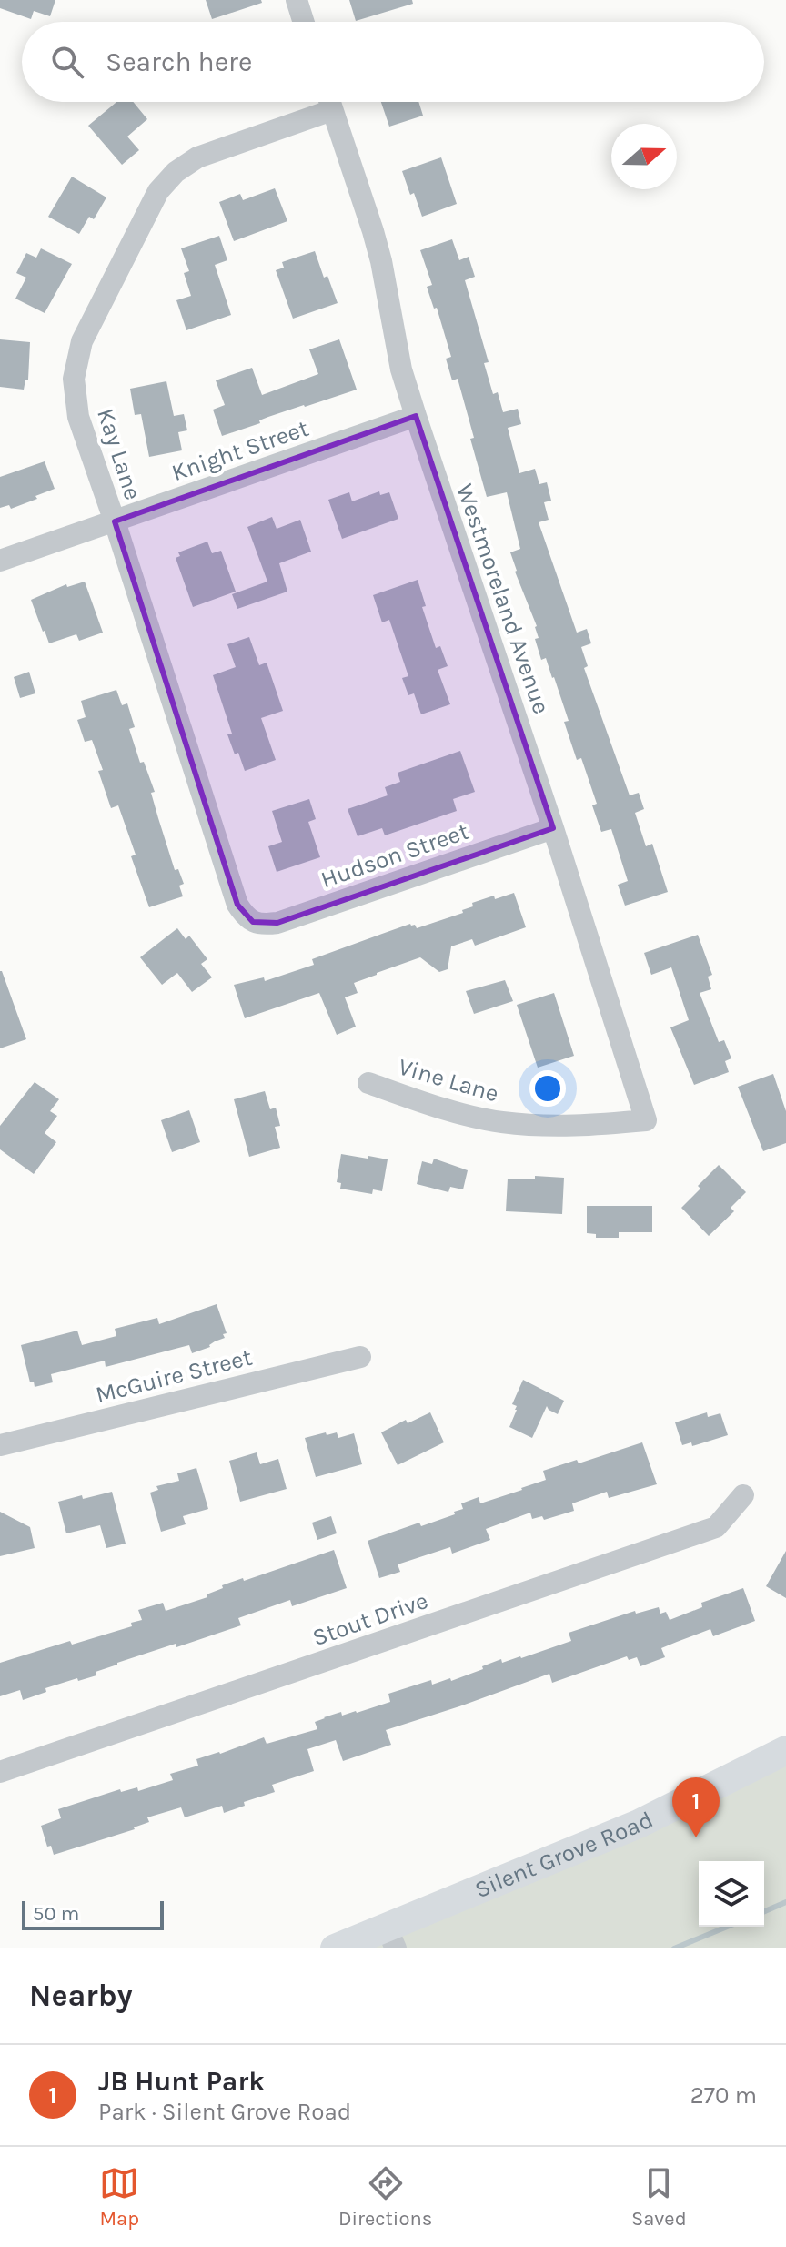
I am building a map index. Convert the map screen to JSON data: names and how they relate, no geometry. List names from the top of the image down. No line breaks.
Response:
{"streets":{"street":["Knight Street","Kay Lane","Westmoreland Avenue","Hudson Street","Vine Lane","McGuire Street","Stout Drive","Silent Grove Road"]},"crossings":[["Knight Street","Kay Lane"],["Knight Street","Westmoreland Avenue"],["Kay Lane","Hudson Street"],["Westmoreland Avenue","Hudson Street"],["Westmoreland Avenue","Vine Lane"]],"scale_bar":"50 m","north":"right","page":{"search":"Search here","pins":"1","scale":"50 m","heading":"Nearby","list":[{"mark":"1","name":"JB Hunt Park","note":"Park · Silent Grove Road","value":"270 m"}],"nav":["Map","Directions","Saved"]}}
